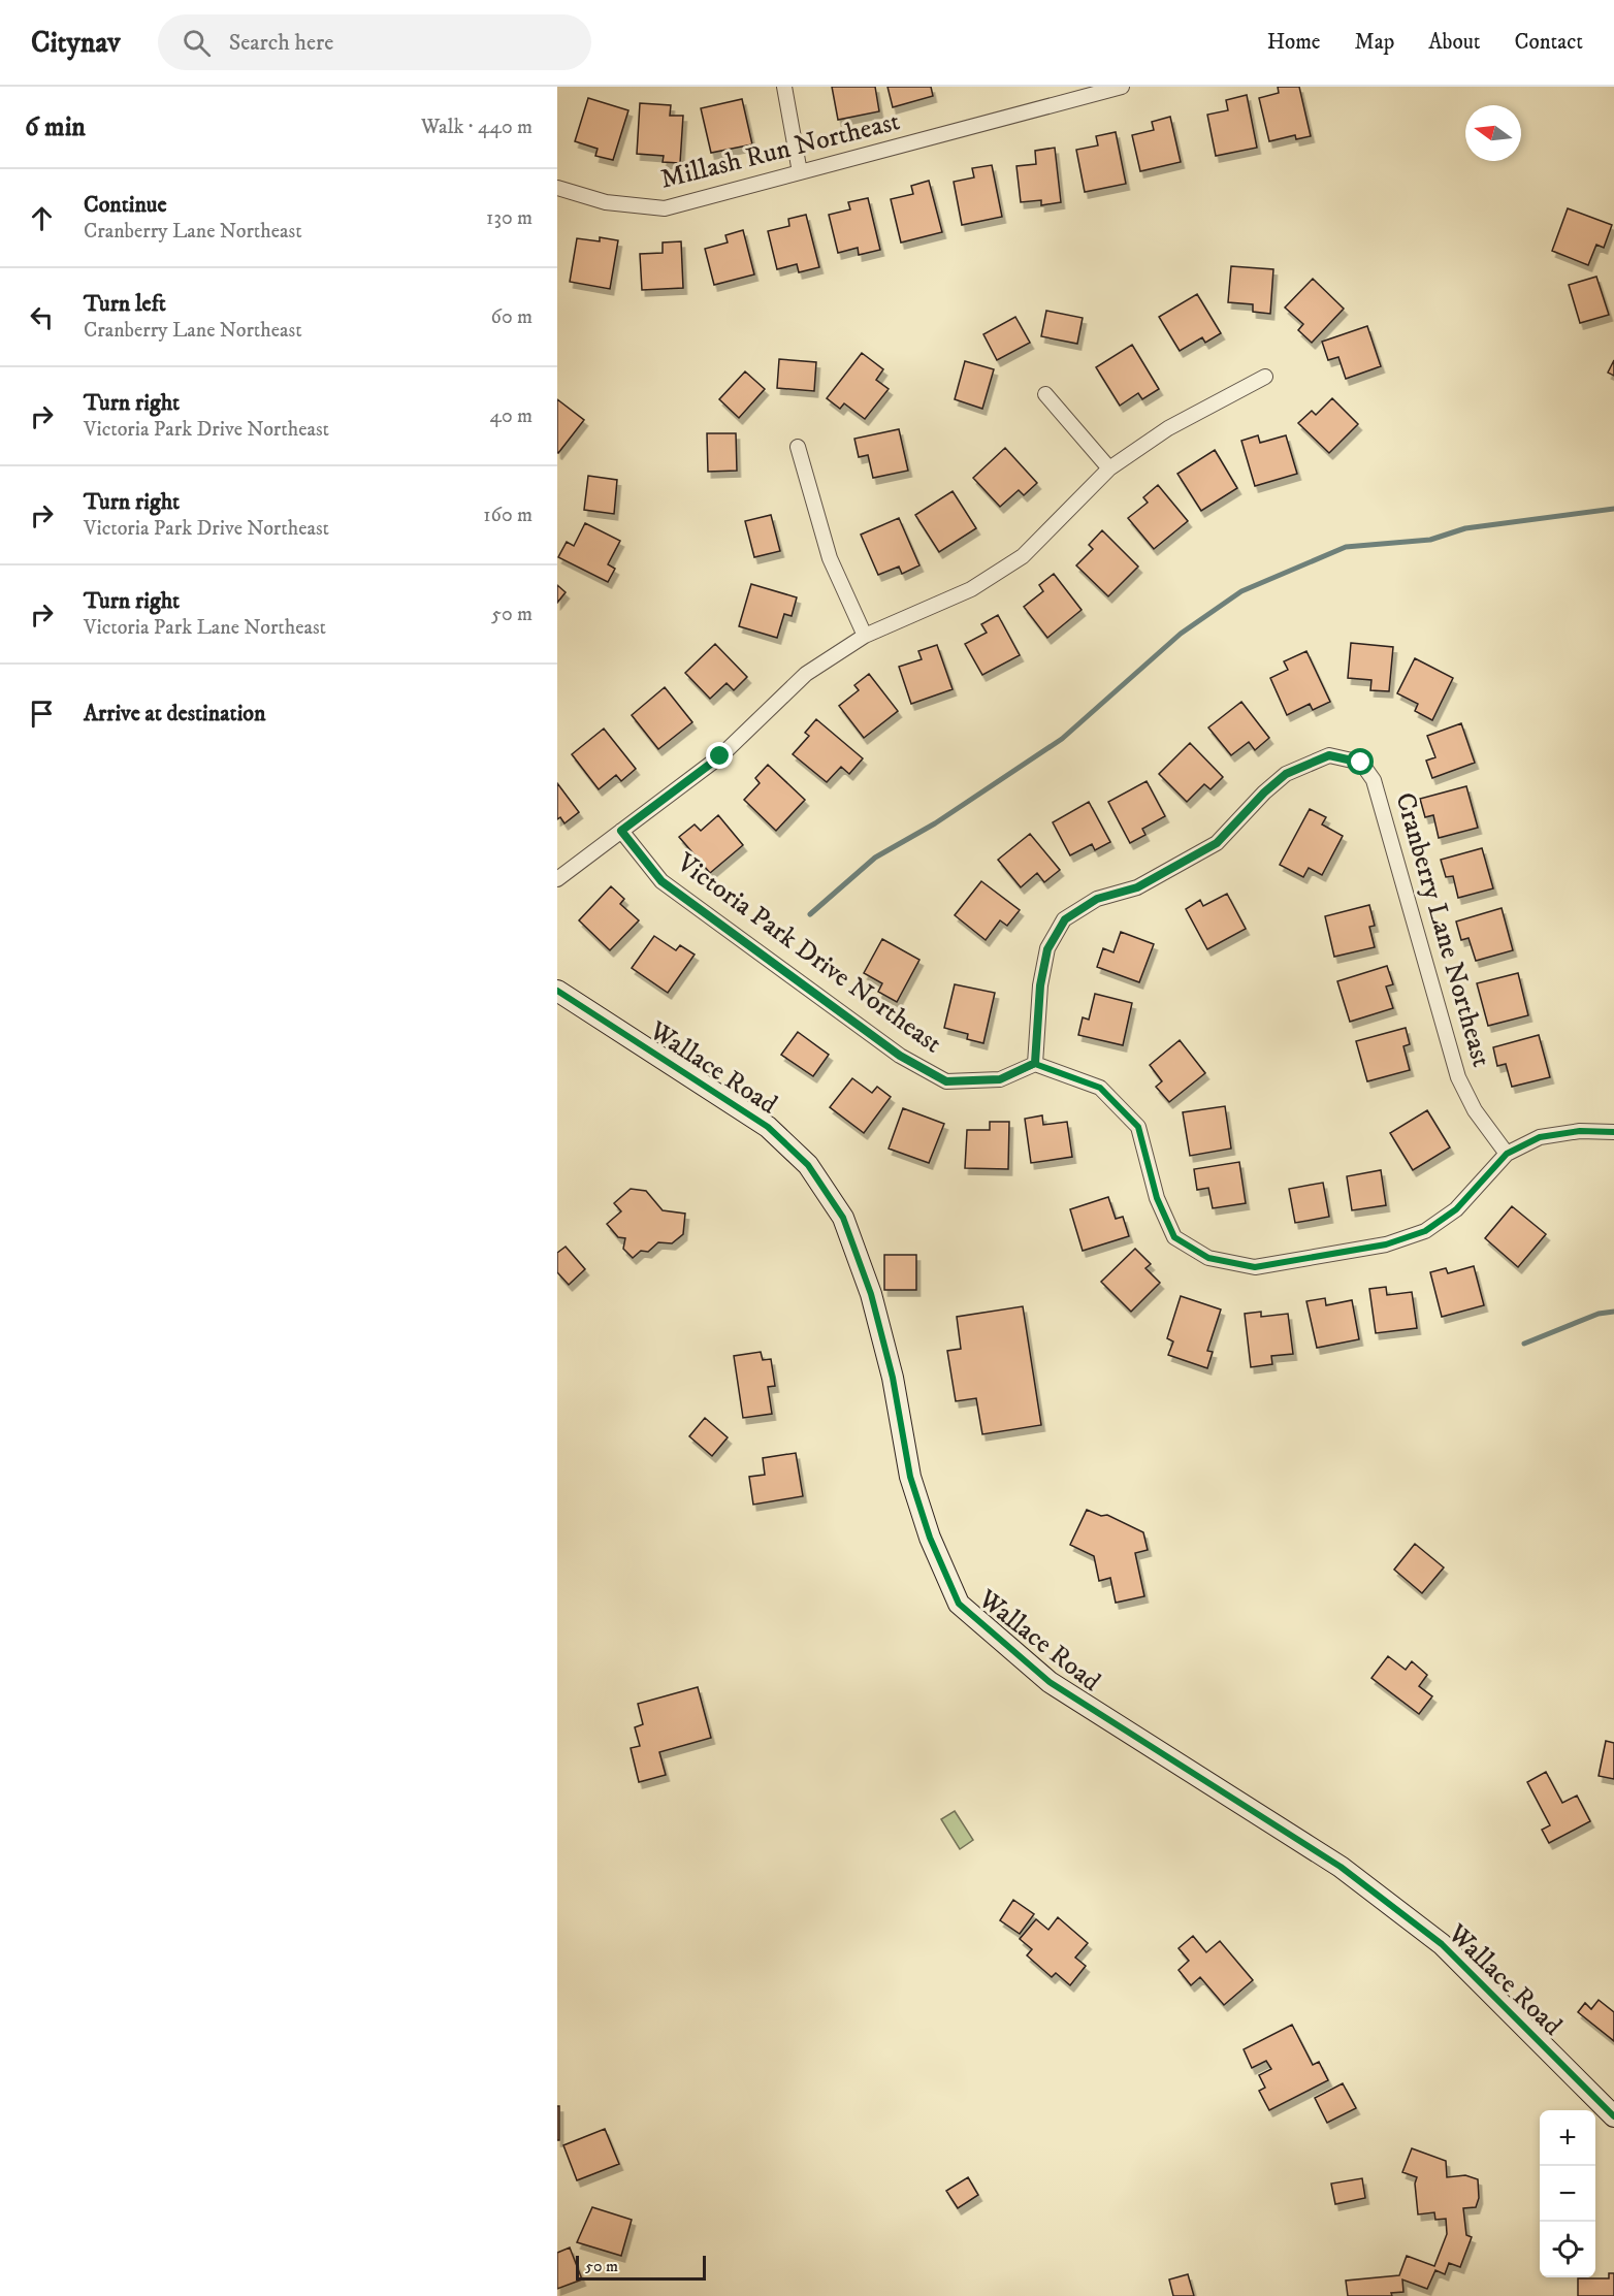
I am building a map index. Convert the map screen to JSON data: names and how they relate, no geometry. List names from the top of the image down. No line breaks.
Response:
{"streets":{"street":["Millash Run Northeast","Cranberry Lane Northeast","Victoria Park Drive Northeast","Wallace Road"]},"crossings":[["Cranberry Lane Northeast","Victoria Park Drive Northeast"]],"scale_bar":"50 m","north":"left","page":{"header":"Citynav","search":"Search here","nav":["Home","Map","About","Contact"],"heading":["6 min","Walk · 440 m"],"list":[["Continue","Cranberry Lane Northeast","130 m"],["Turn left","Cranberry Lane Northeast","60 m"],["Turn right","Victoria Park Drive Northeast","40 m"],["Turn right","Victoria Park Drive Northeast","160 m"],["Turn right","Victoria Park Lane Northeast","50 m"],"Arrive at destination"],"map_buttons":["+","−"],"scale":"50 m"}}
